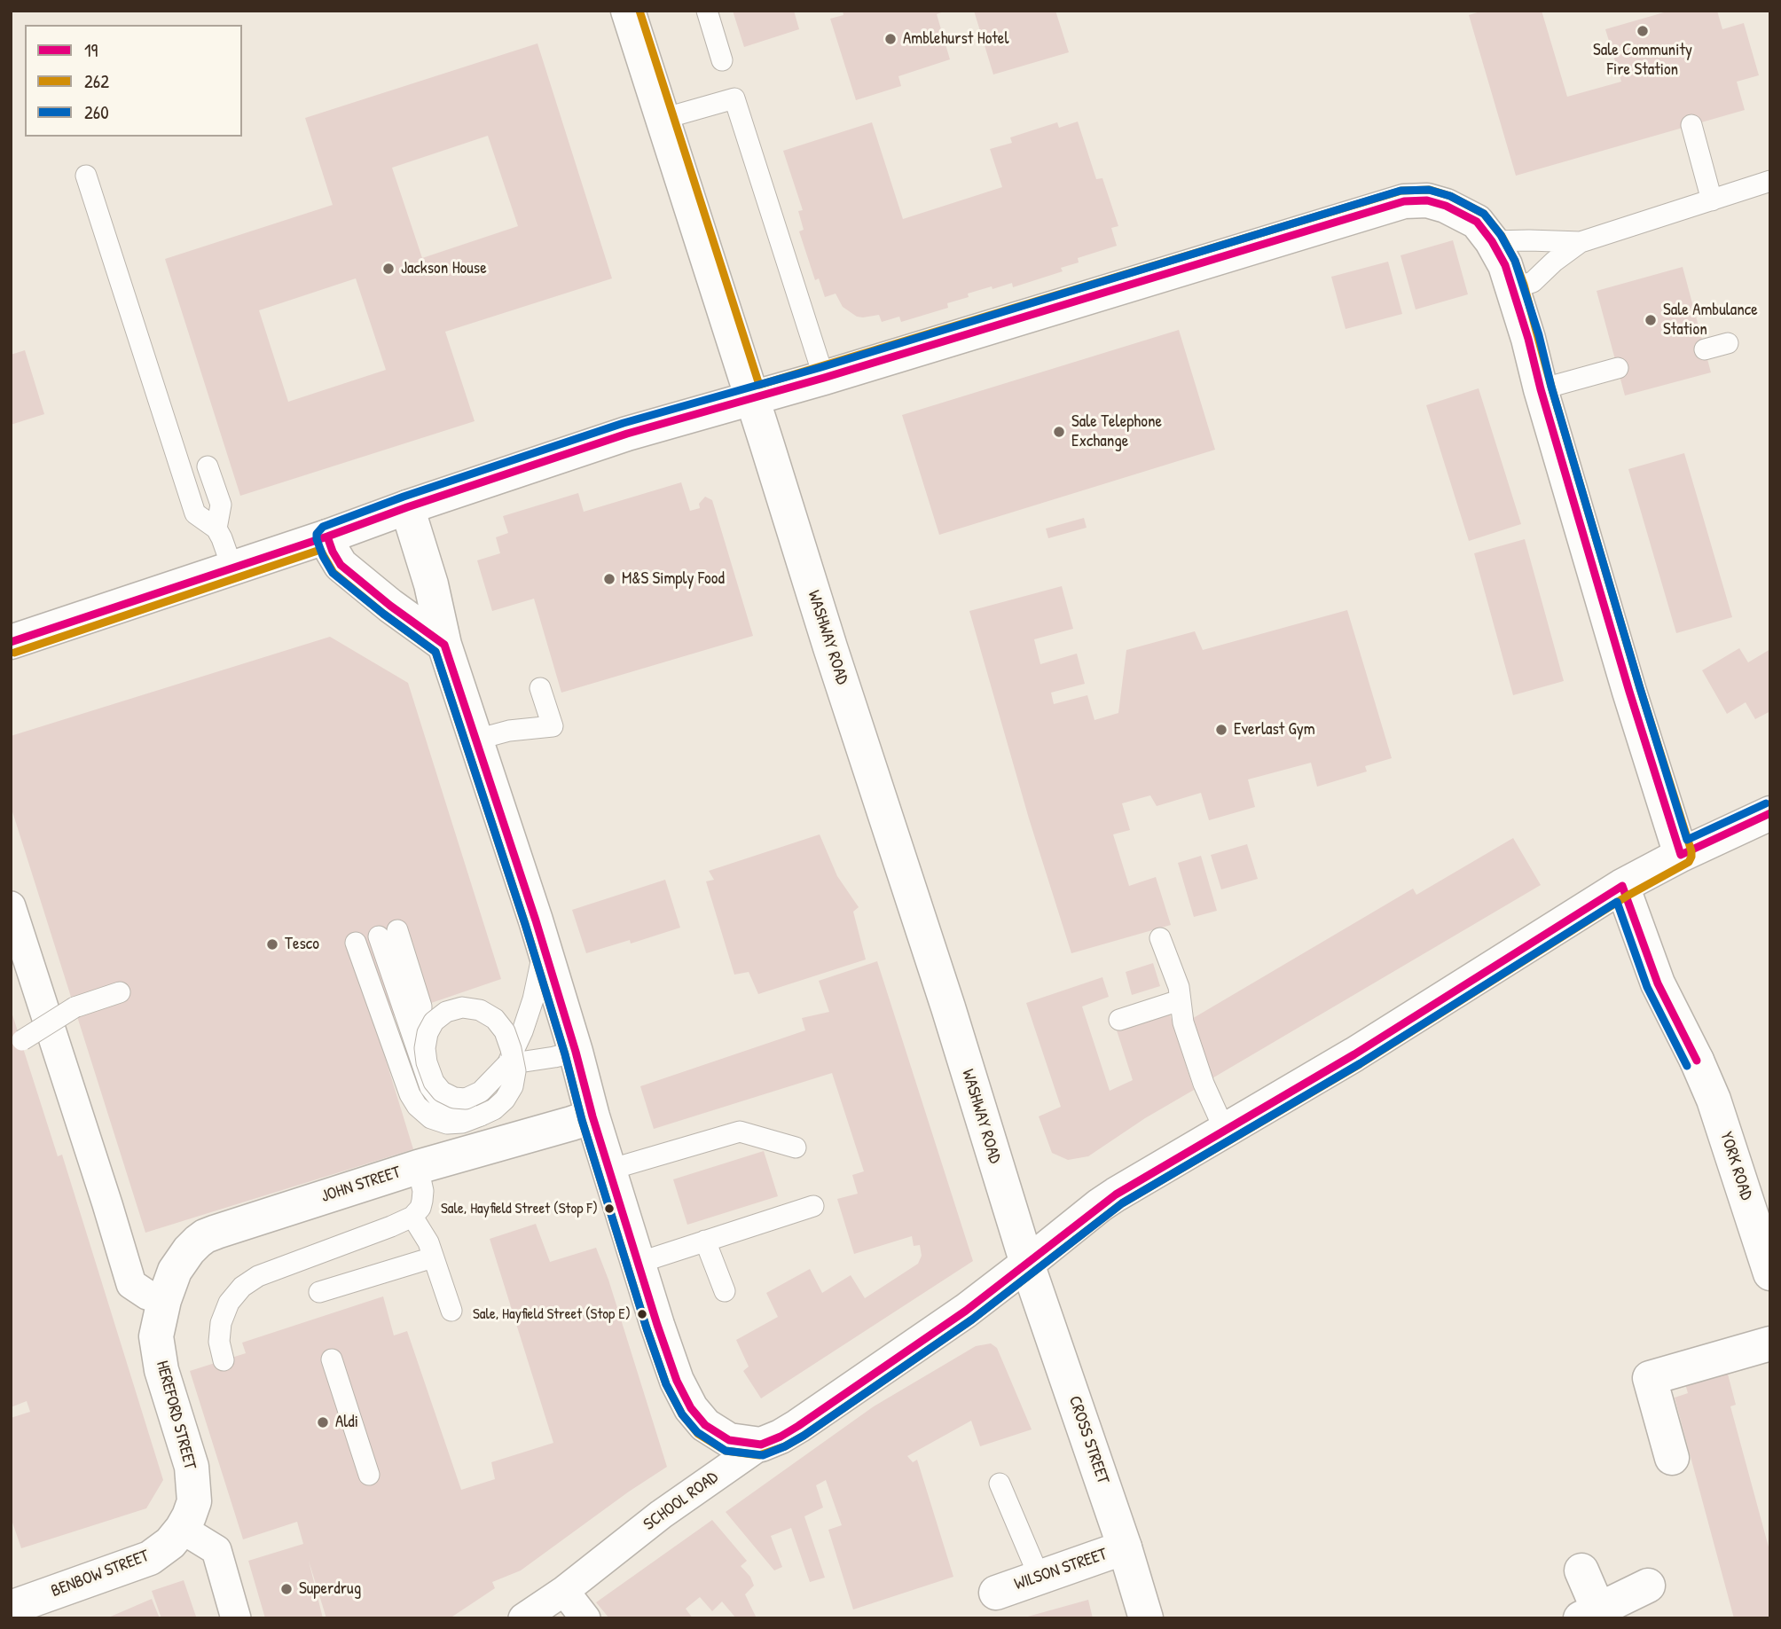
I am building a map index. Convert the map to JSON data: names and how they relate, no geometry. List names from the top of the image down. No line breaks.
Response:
{"streets":{"main road":["WASHWAY ROAD","YORK ROAD","JOHN STREET","HEREFORD STREET","CROSS STREET","SCHOOL ROAD","WILSON STREET","BENBOW STREET"]},"crossings":[["WASHWAY ROAD","CROSS STREET"],["WASHWAY ROAD","SCHOOL ROAD"],["YORK ROAD","SCHOOL ROAD"],["JOHN STREET","HEREFORD STREET"],["HEREFORD STREET","BENBOW STREET"],["CROSS STREET","SCHOOL ROAD"],["CROSS STREET","WILSON STREET"]],"places":["Sale Community Fire Station","Amblehurst Hotel","Jackson House","Sale Ambulance Station","Sale Telephone Exchange","M&S Simply Food","Everlast Gym","Tesco","Sale, Hayfield Street (Stop F)","Sale, Hayfield Street (Stop E)","Aldi","Superdrug"],"lines":["transit line 262","transit line 260","transit line 19"],"legend":["19","262","260"]}
